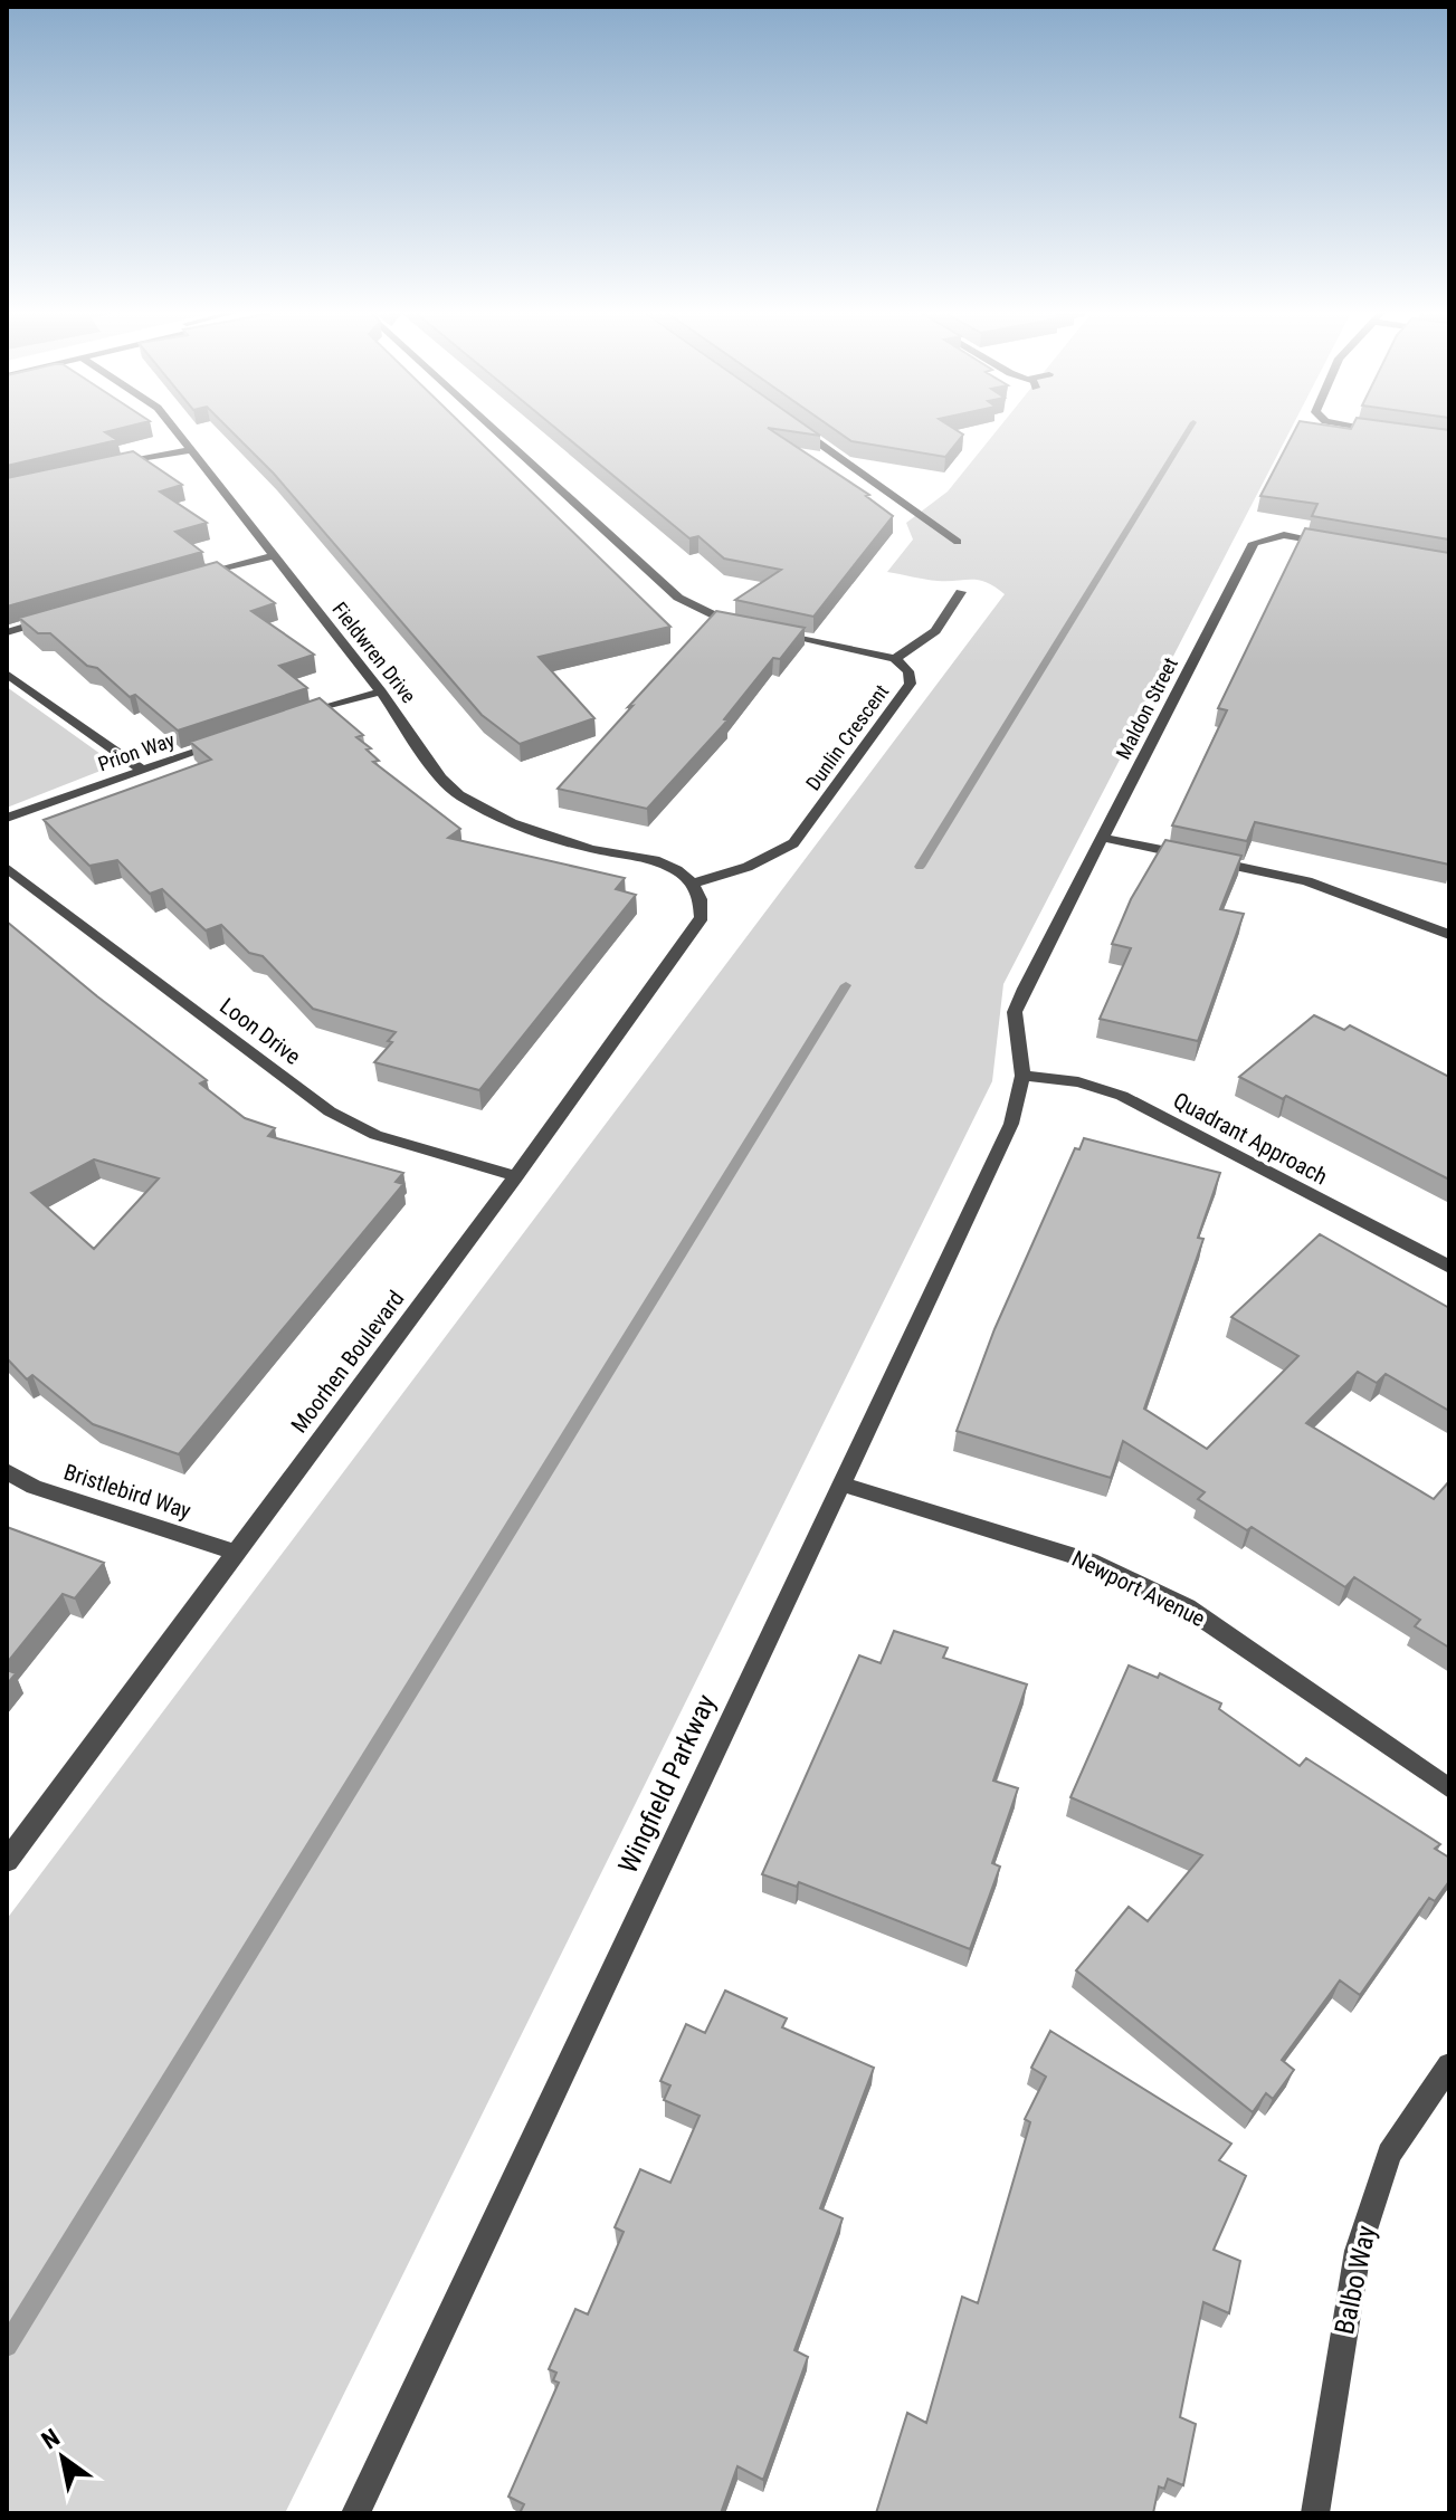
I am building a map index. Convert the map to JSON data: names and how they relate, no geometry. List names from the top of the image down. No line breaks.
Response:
{"streets":{"street":["Fieldwren Drive","Maldon Street","Dunlin Crescent","Prion Way","Loon Drive","Quadrant Approach","Moorhen Boulevard","Bristlebird Way","Newport Avenue","Wingfield Parkway","Balbo Way"]},"crossings":[["Fieldwren Drive","Dunlin Crescent"],["Fieldwren Drive","Moorhen Boulevard"],["Maldon Street","Quadrant Approach"],["Maldon Street","Wingfield Parkway"],["Dunlin Crescent","Moorhen Boulevard"],["Loon Drive","Moorhen Boulevard"],["Quadrant Approach","Wingfield Parkway"],["Moorhen Boulevard","Bristlebird Way"],["Newport Avenue","Wingfield Parkway"]],"north":"top left"}
